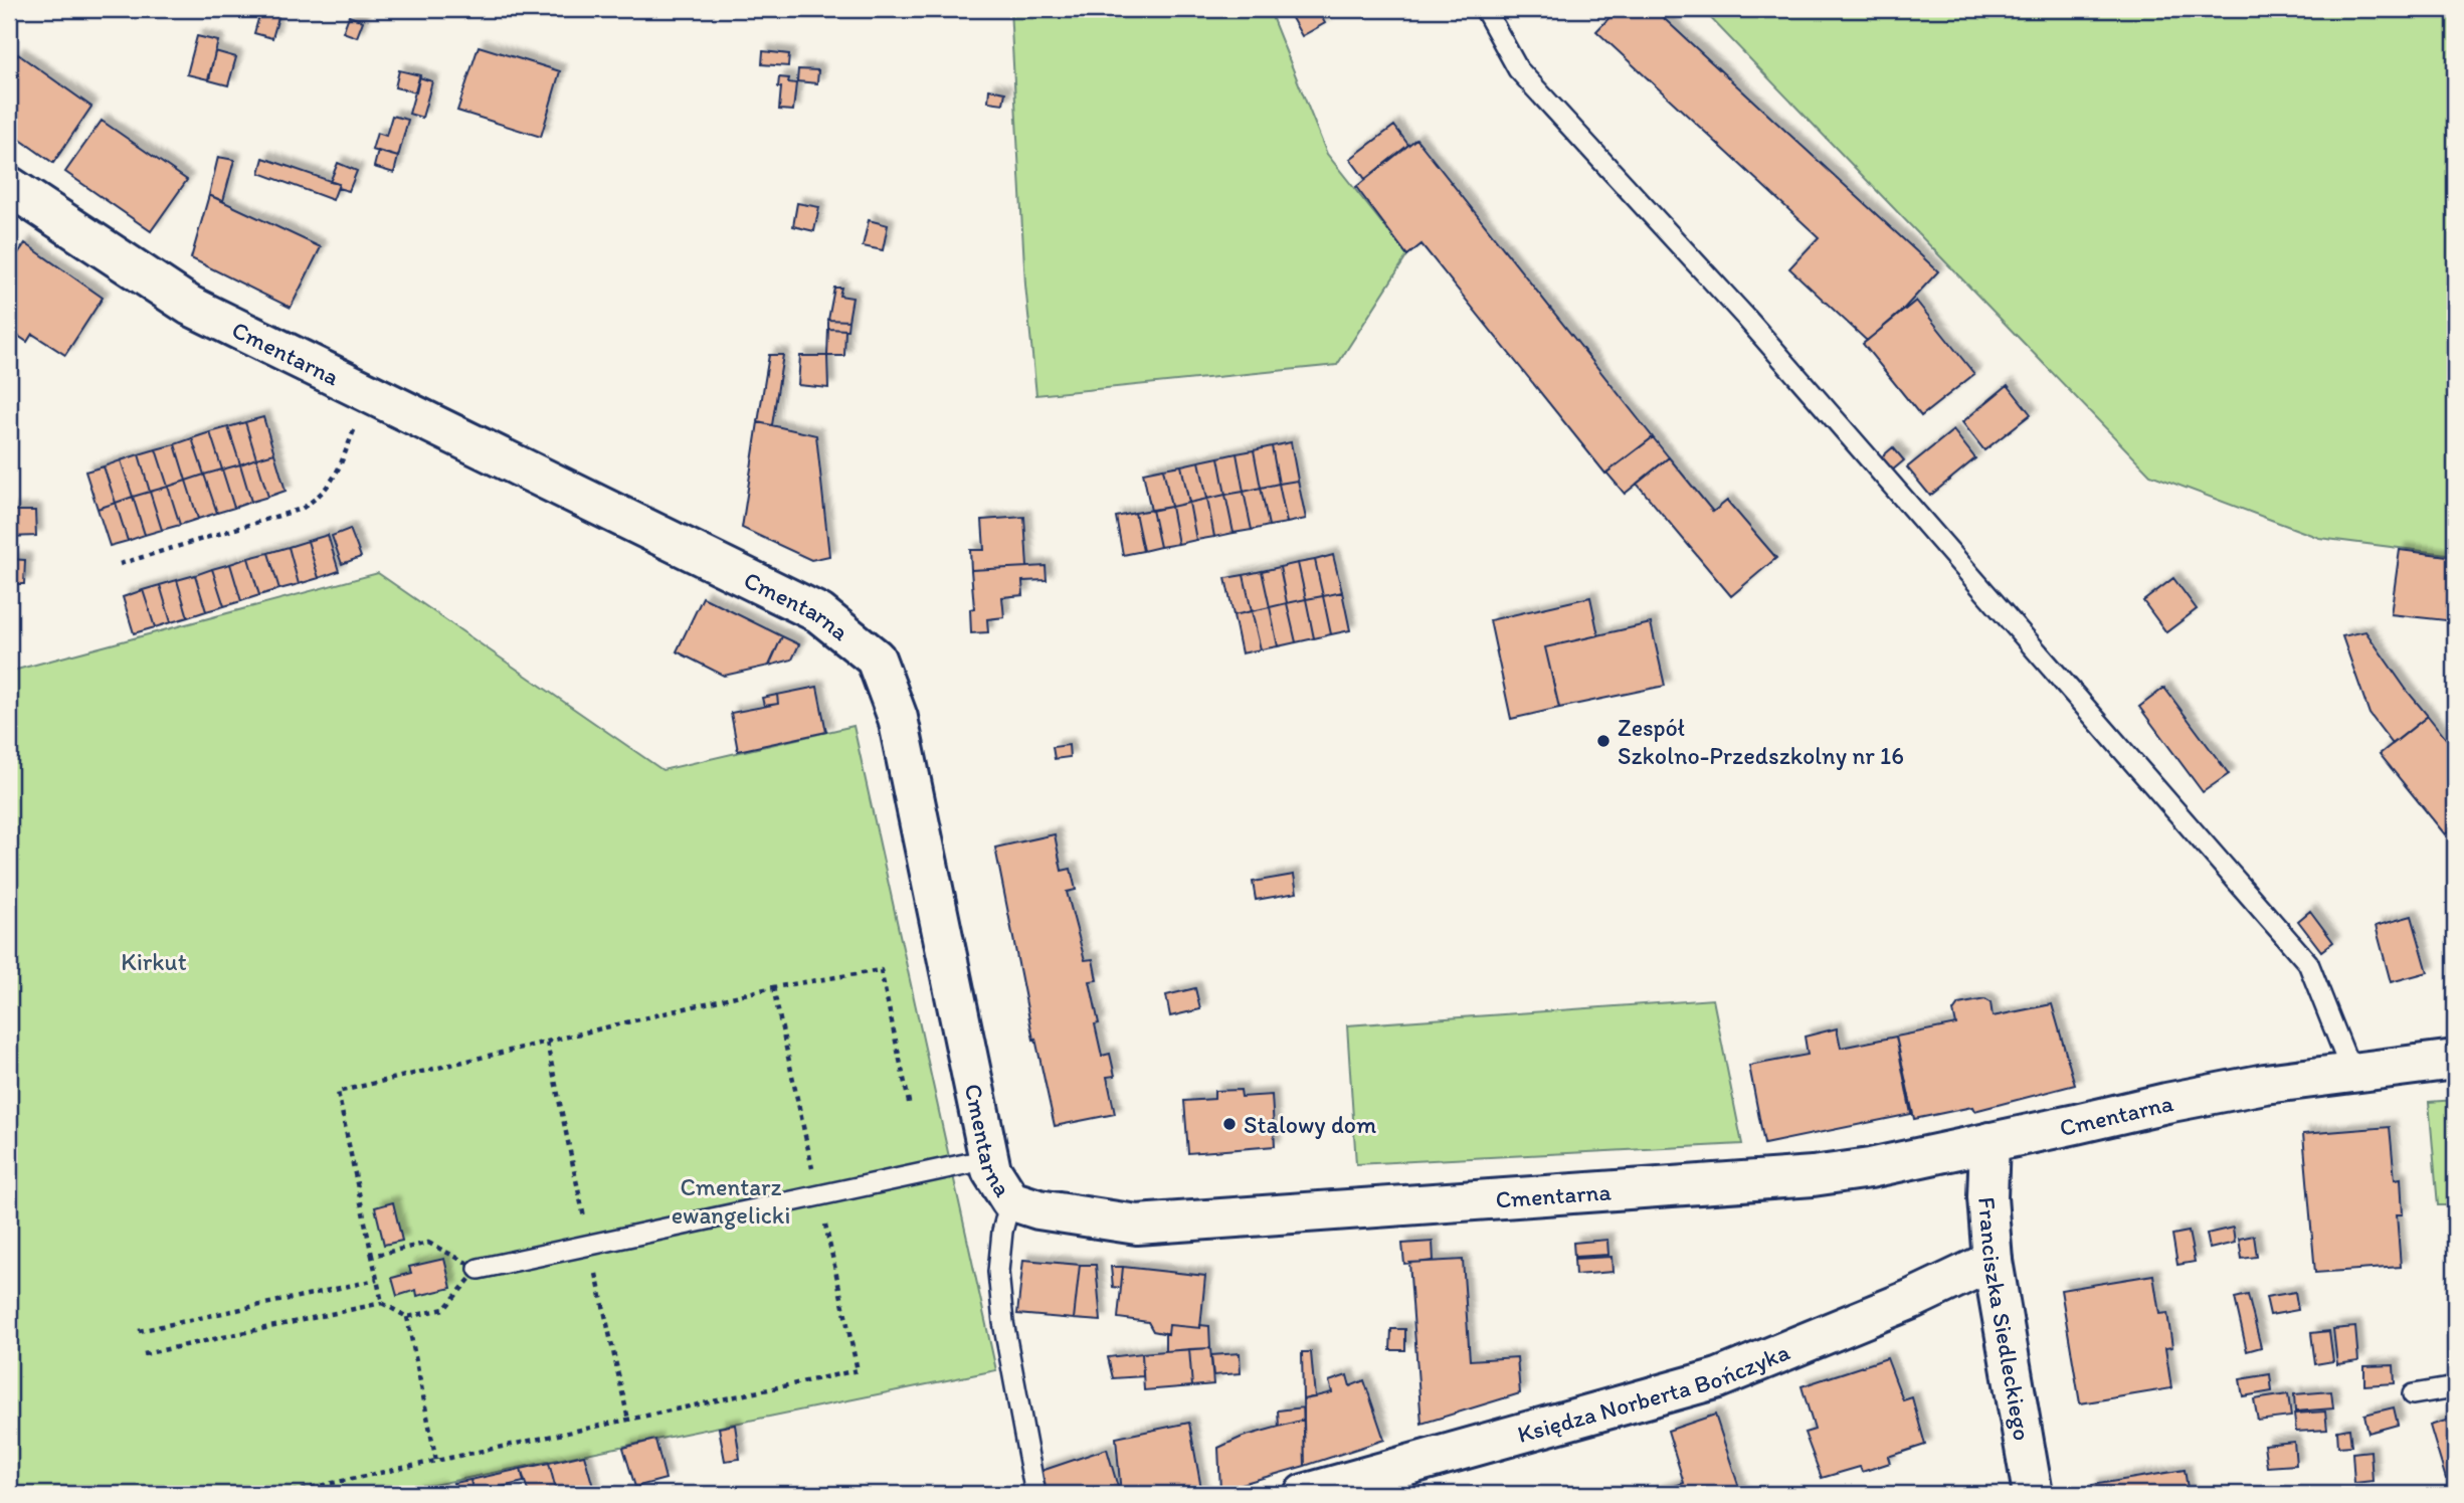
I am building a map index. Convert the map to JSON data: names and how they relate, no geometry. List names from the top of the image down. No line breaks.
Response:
{"streets":{"street":["Cmentarna","Franciszka Siedleckiego","Księdza Norberta Bończyka"]},"crossings":[["Cmentarna","Franciszka Siedleckiego"],["Franciszka Siedleckiego","Księdza Norberta Bończyka"]],"parks":["Kirkut","Cmentarz ewangelicki"],"places":["Zespół Szkolno-Przedszkolny nr 16","Stalowy dom"]}
